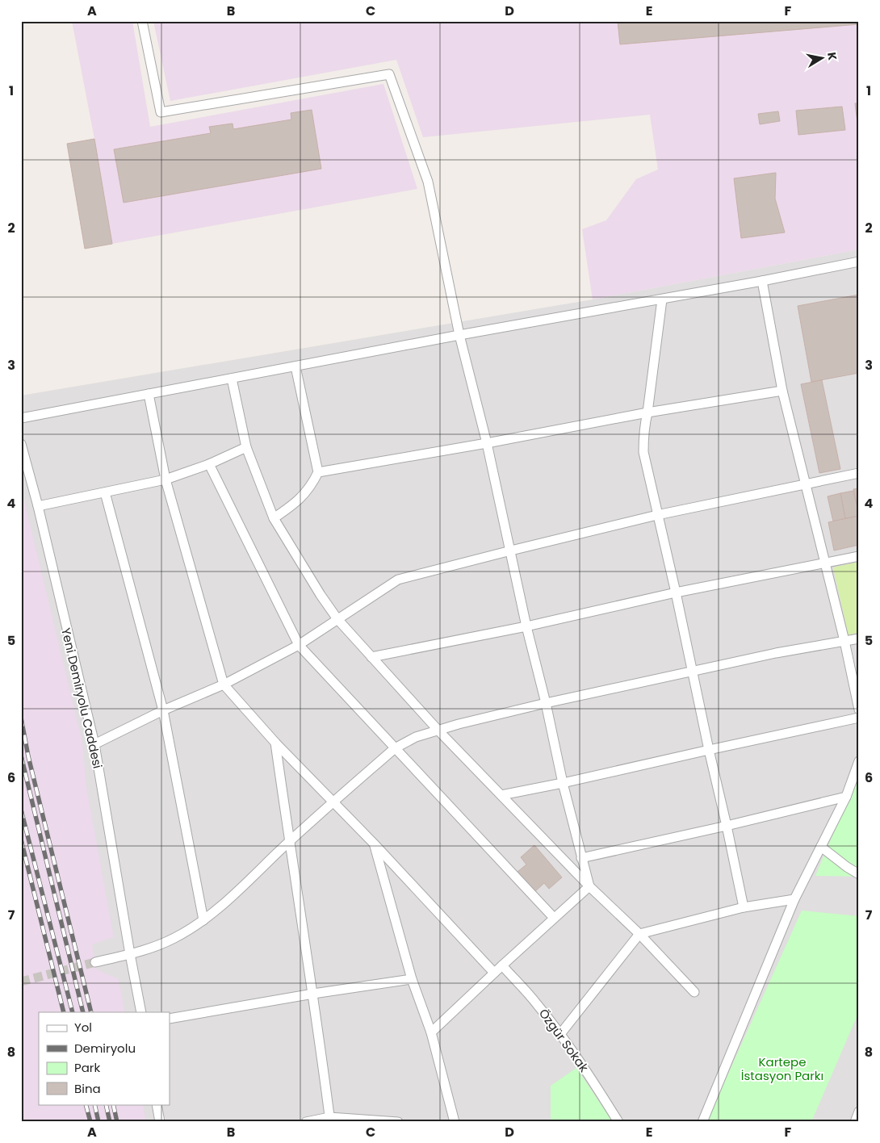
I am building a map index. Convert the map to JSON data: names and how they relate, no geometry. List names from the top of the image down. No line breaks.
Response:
{"streets":{"street":["Yeni Demiryolu Caddesi","Özgür Sokak"]},"parks":["Kartepe İstasyon Parkı"],"legend":["Yol","Demiryolu","Park","Bina"],"north":"right","grid":{"columns":["A","B","C","D","E","F"],"rows":["1","2","3","4","5","6","7","8"]}}
